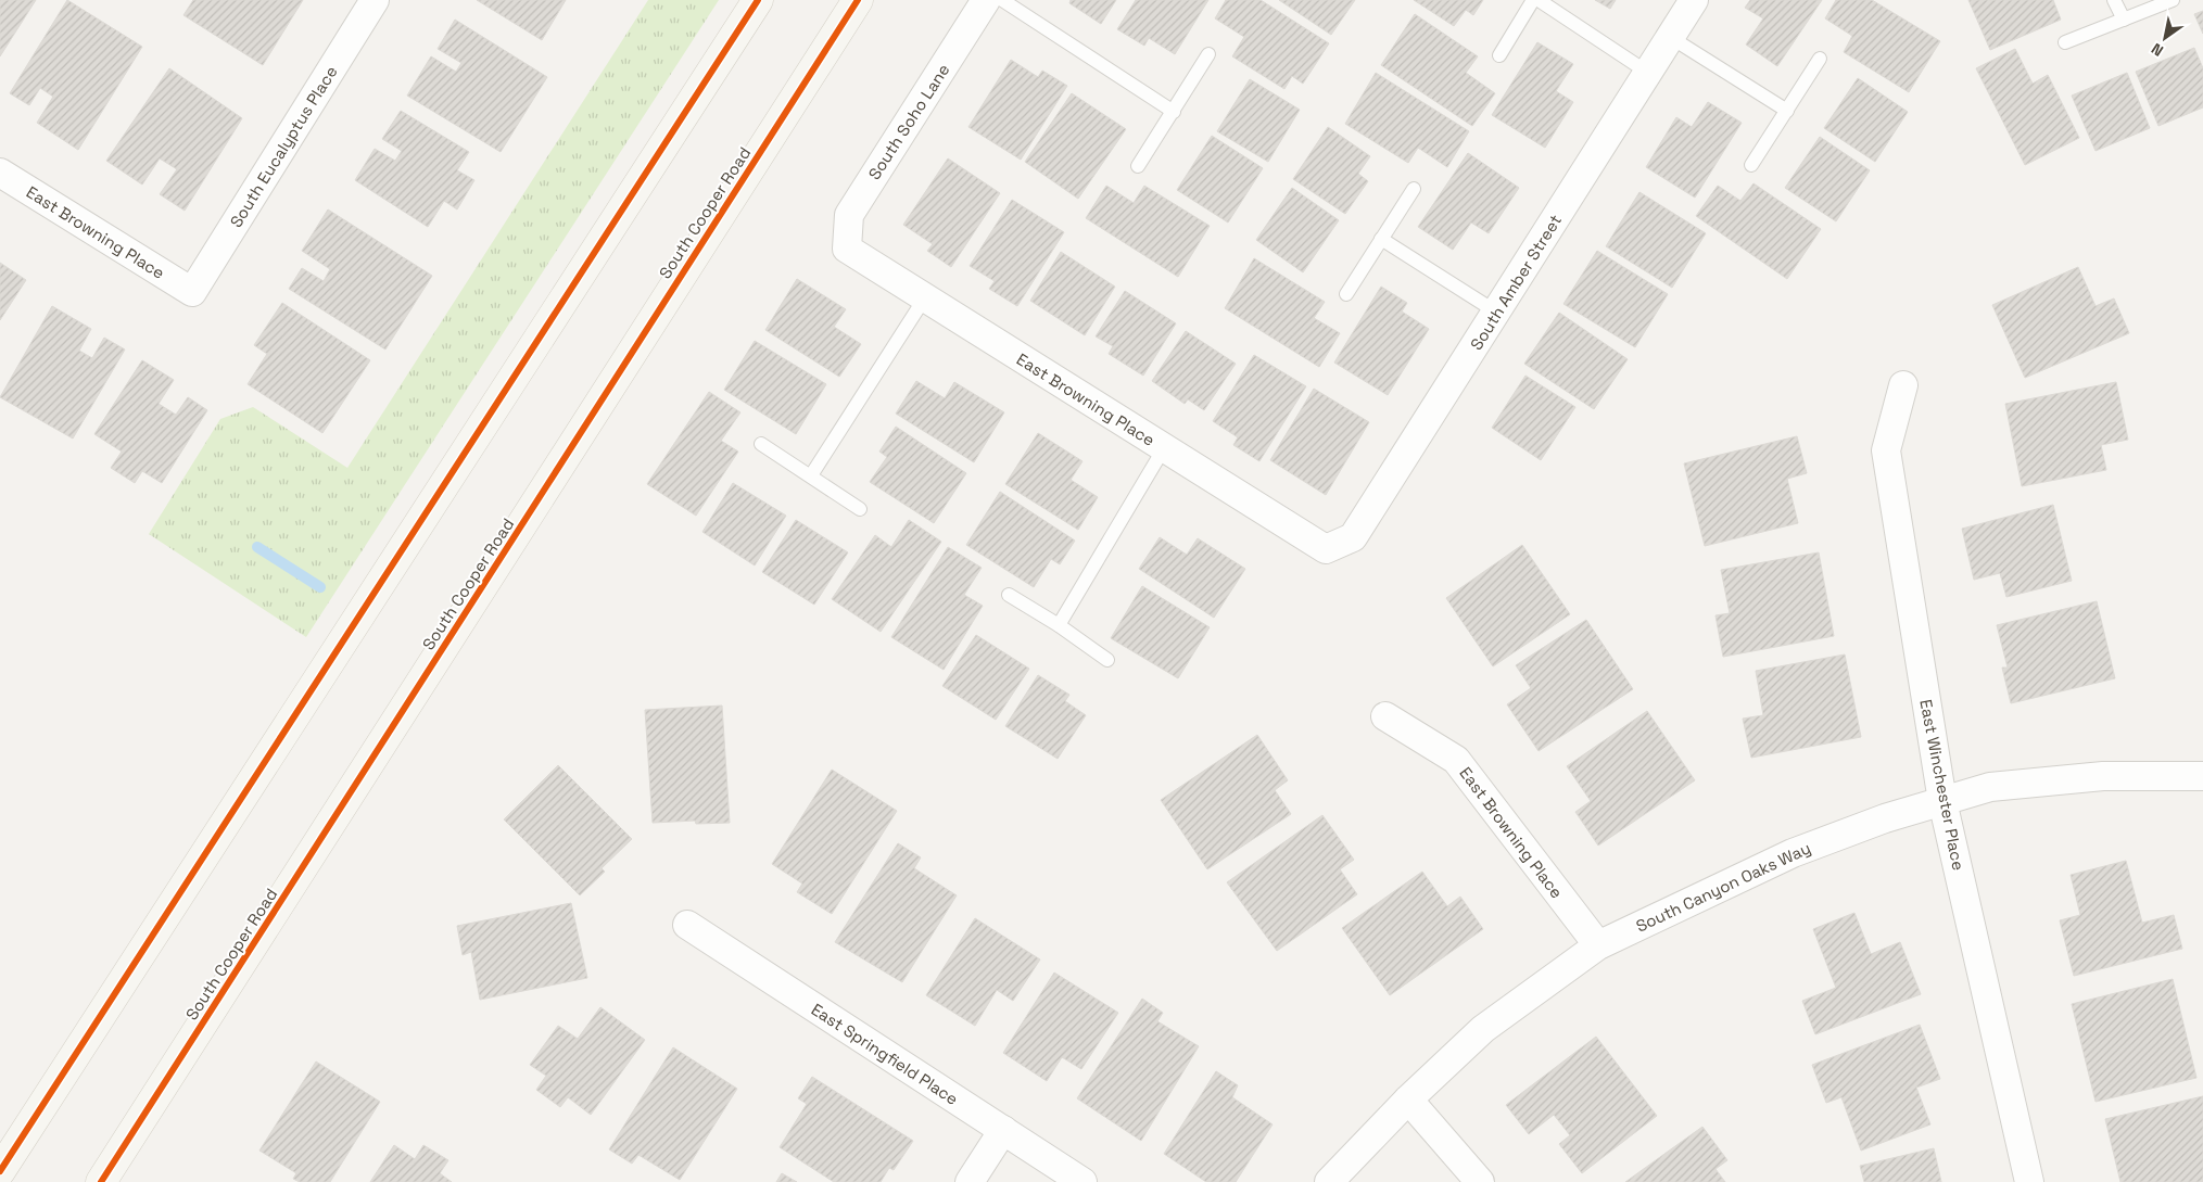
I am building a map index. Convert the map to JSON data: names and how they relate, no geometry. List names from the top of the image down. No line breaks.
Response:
{"streets":{"main road":["South Cooper Road"],"street":["South Soho Lane","South Eucalyptus Place","East Browning Place","South Amber Street","East Winchester Place","South Canyon Oaks Way","East Springfield Place"]},"crossings":[["South Soho Lane","East Browning Place"],["South Eucalyptus Place","East Browning Place"],["East Browning Place","South Amber Street"],["East Browning Place","South Canyon Oaks Way"],["East Winchester Place","South Canyon Oaks Way"]],"north":"bottom left"}
